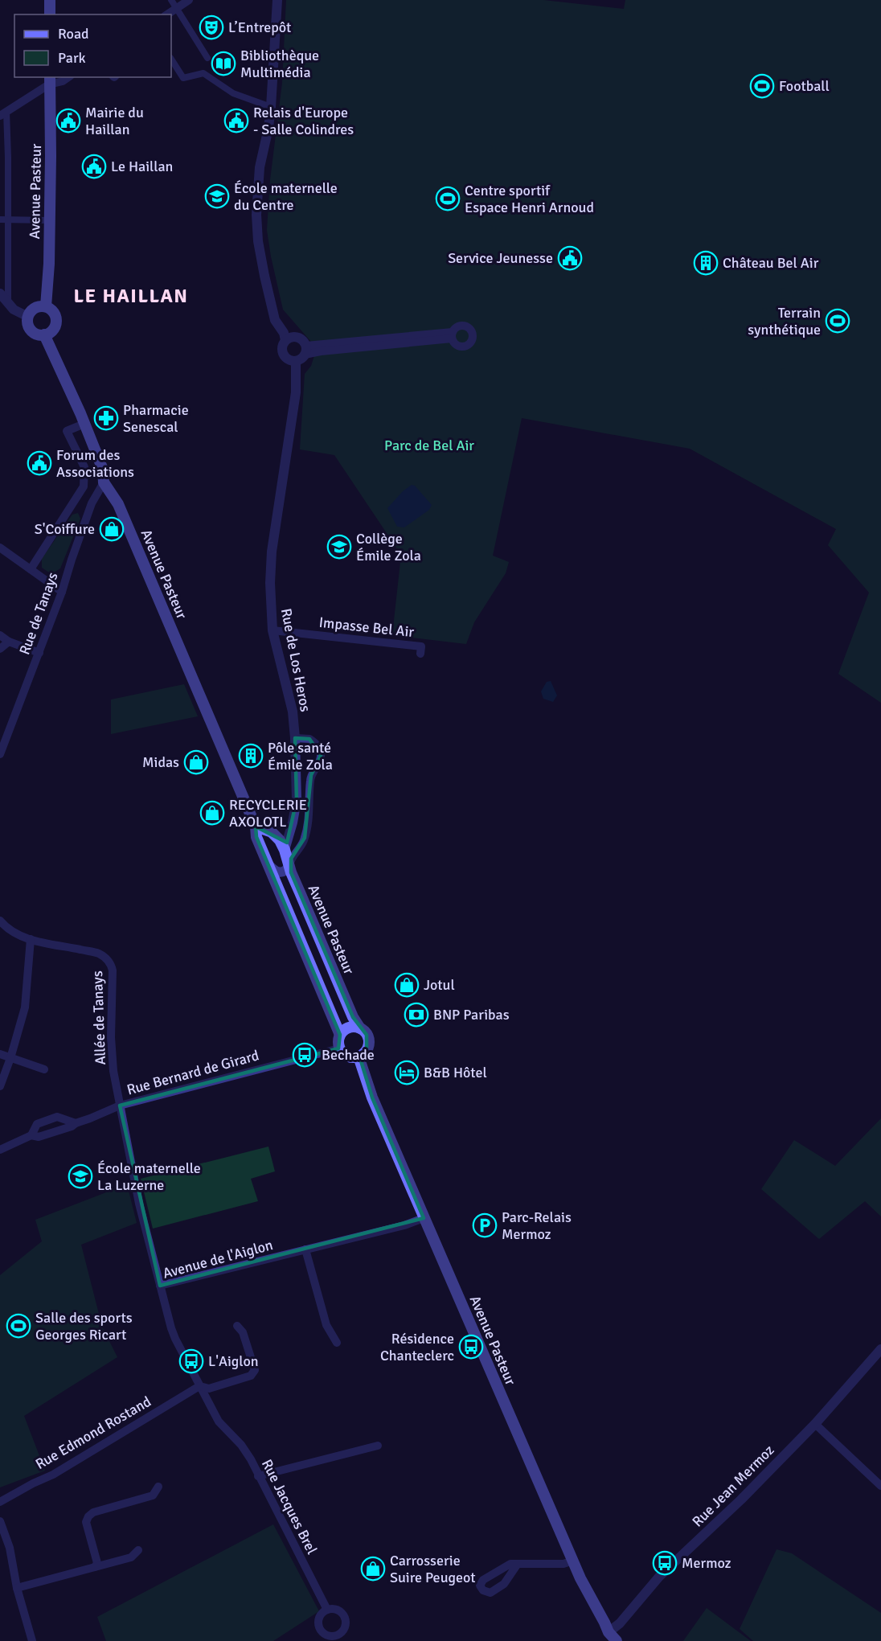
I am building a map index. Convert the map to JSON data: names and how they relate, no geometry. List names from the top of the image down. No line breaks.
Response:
{"streets":{"main road":["Avenue Pasteur"],"street":["Rue de Tanays","Impasse Bel Air","Rue de Los Heros","Allée de Tanays","Rue Bernard de Girard","Avenue de l'Aiglon","Rue Edmond Rostand","Rue Jean Mermoz","Rue Jacques Brel"]},"crossings":[["Avenue Pasteur","Rue de Tanays"],["Avenue Pasteur","Rue de Los Heros"],["Avenue Pasteur","Rue Bernard de Girard"],["Avenue Pasteur","Avenue de l'Aiglon"],["Avenue Pasteur","Rue Jean Mermoz"],["Impasse Bel Air","Rue de Los Heros"],["Allée de Tanays","Rue Bernard de Girard"],["Rue Bernard de Girard","Avenue de l'Aiglon"],["Avenue de l'Aiglon","Rue Edmond Rostand"],["Avenue de l'Aiglon","Rue Jacques Brel"]],"districts":["LE HAILLAN"],"parks":["Parc de Bel Air"],"places":{"theatre":["L’Entrepôt"],"library":["Bibliothèque Multimédia"],"sports":["Football","Centre sportif Espace Henri Arnoud","Terrain synthétique","Salle des sports Georges Ricart"],"public building":["Mairie du Haillan","Relais d'Europe - Salle Colindres","Le Haillan","Service Jeunesse","Forum des Associations"],"school or university":["École maternelle du Centre","Collège Émile Zola","École maternelle La Luzerne"],"building":["Château Bel Air","Pôle santé Émile Zola"],"pharmacy":["Pharmacie Senescal"],"shop":["S'Coiffure","Midas","RECYCLERIE AXOLOTL","Jotul","Carrosserie Suire Peugeot"],"bank":["BNP Paribas"],"bus stop":["Bechade","Résidence Chanteclerc","L'Aiglon","Mermoz"],"hotel":["B&B Hôtel"],"parking":["Parc-Relais Mermoz"]},"legend":["Road","Park"]}
